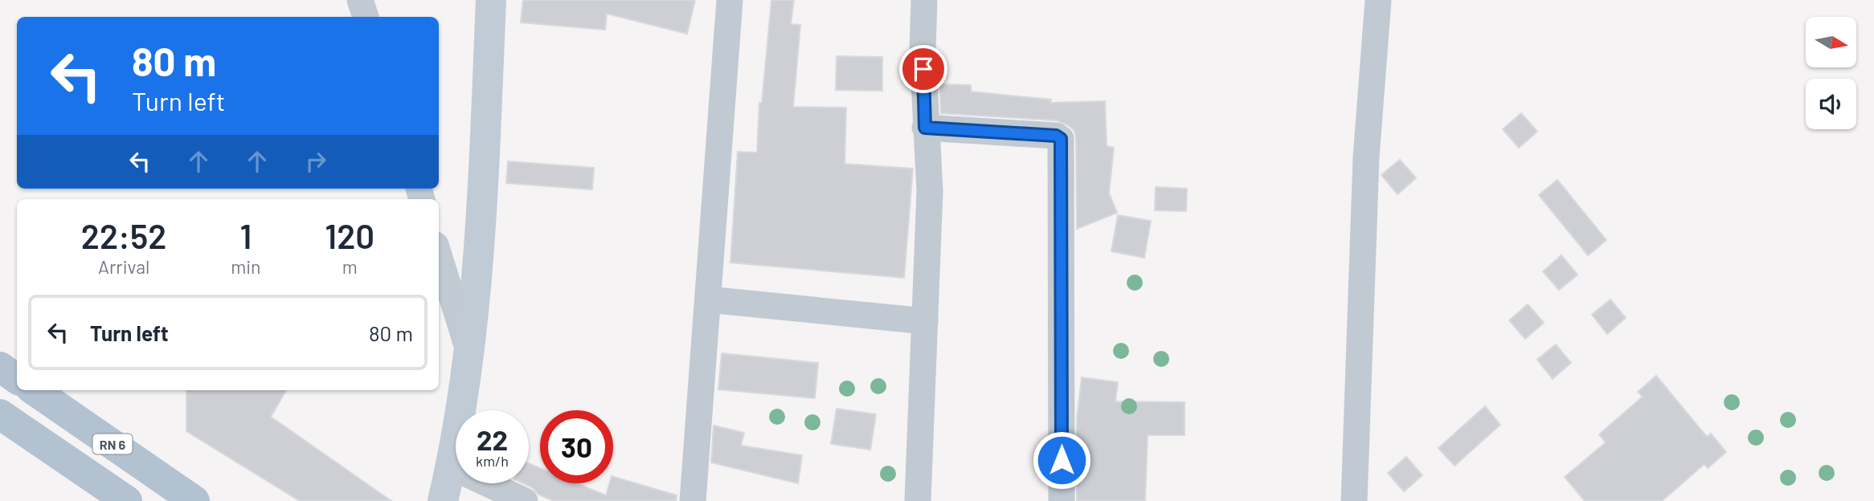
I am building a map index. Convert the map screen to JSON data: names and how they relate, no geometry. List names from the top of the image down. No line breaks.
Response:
{"streets":{"main road":["RN 6"]},"north":"right","page":{"turn":["80 m","Turn left"],"eta":["22:52","Arrival","1","min","120","m"],"list":[{"name":"Turn left","value":"80 m"}],"speed":"22 km/h","limit":"30"}}
